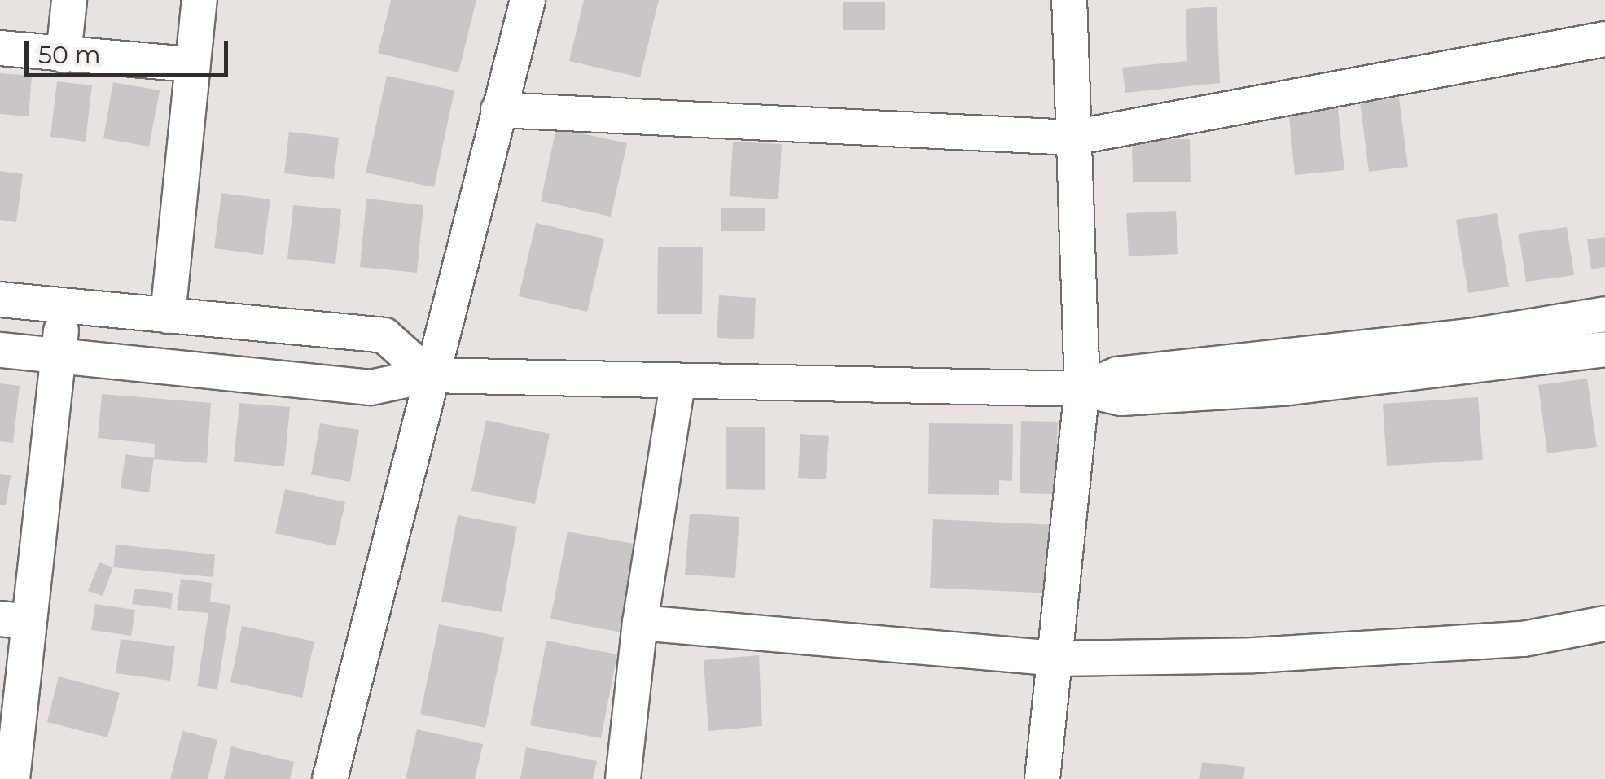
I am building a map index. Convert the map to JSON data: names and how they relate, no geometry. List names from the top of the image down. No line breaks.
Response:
{"scale_bar":"50 m"}
